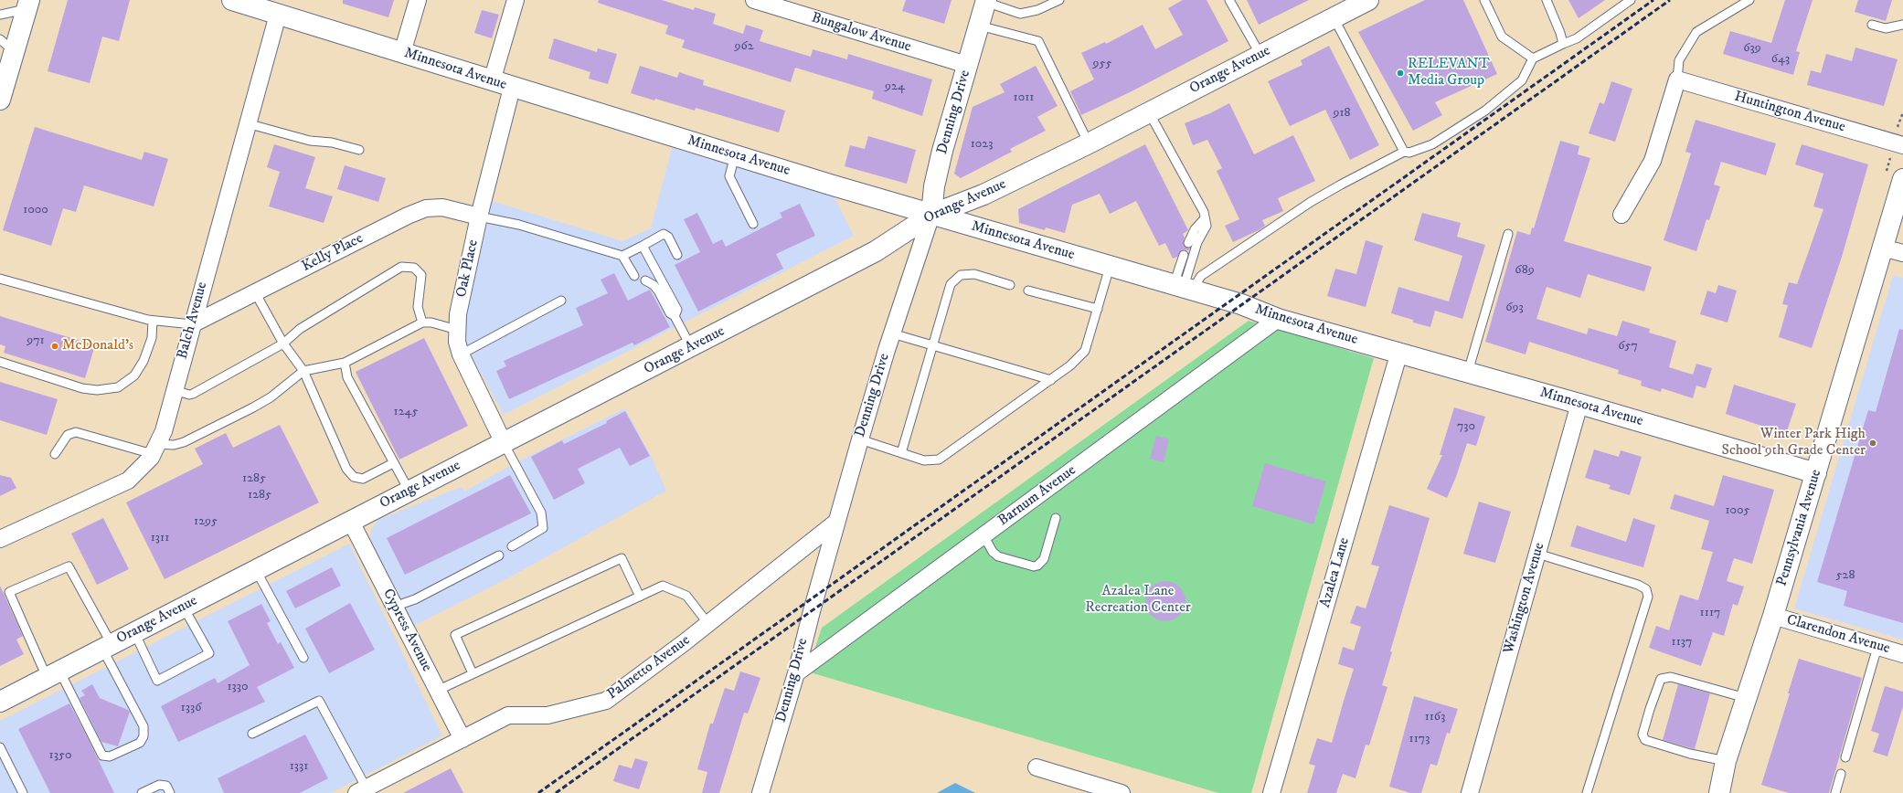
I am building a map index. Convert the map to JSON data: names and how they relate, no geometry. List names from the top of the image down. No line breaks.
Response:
{"streets":{"street":["Bungalow Avenue","Minnesota Avenue","Orange Avenue","Denning Drive","Huntington Avenue","Kelly Place","Oak Place","Balch Avenue","Barnum Avenue","Pennsylvania Avenue","Azalea Lane","Washington Avenue","Cypress Avenue","Clarendon Avenue","Palmetto Avenue"]},"crossings":[["Bungalow Avenue","Denning Drive"],["Minnesota Avenue","Orange Avenue"],["Minnesota Avenue","Denning Drive"],["Minnesota Avenue","Oak Place"],["Minnesota Avenue","Balch Avenue"],["Minnesota Avenue","Barnum Avenue"],["Minnesota Avenue","Pennsylvania Avenue"],["Minnesota Avenue","Azalea Lane"],["Minnesota Avenue","Washington Avenue"],["Orange Avenue","Denning Drive"],["Orange Avenue","Oak Place"],["Orange Avenue","Cypress Avenue"],["Denning Drive","Barnum Avenue"],["Denning Drive","Palmetto Avenue"],["Kelly Place","Oak Place"],["Kelly Place","Balch Avenue"],["Pennsylvania Avenue","Clarendon Avenue"],["Cypress Avenue","Palmetto Avenue"]],"parks":["Azalea Lane Recreation Center"],"places":["RELEVANT Media Group","McDonald's","Winter Park High School 9th Grade Center"],"house_numbers":["962","639","643","955","924","1011","918","1023","1000","689","693","971","657","1245","730","1285","1285","1005","1295","1311","528","1117","1137","1330","1336","1163","1173","1350","1331"]}
